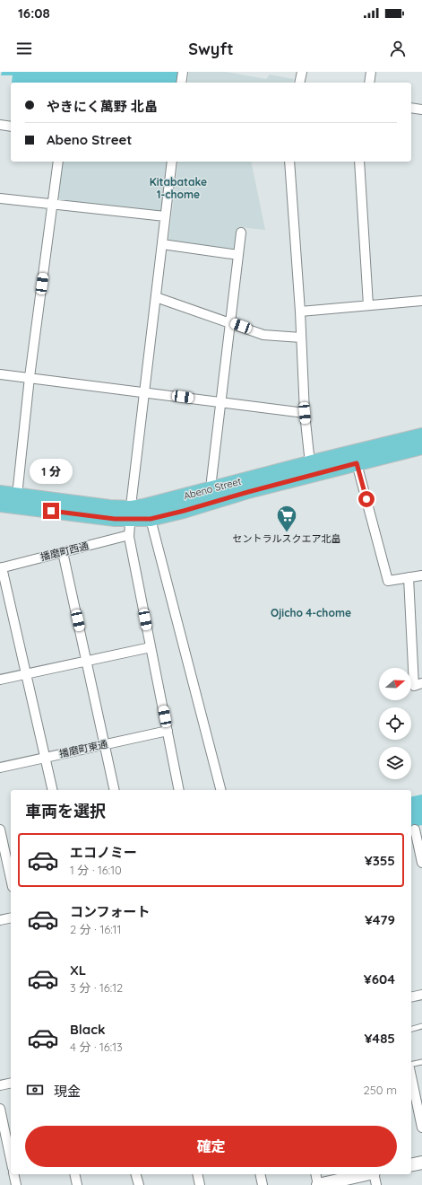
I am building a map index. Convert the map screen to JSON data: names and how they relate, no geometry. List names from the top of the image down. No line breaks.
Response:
{"streets":{"main road":["Abeno Street"],"street":["播磨町西通","播磨町東通"]},"districts":["Kitabatake 1-chome","Ojicho 4-chome"],"places":{"supermarket":["セントラルスクエア北畠"]},"north":"right","page":{"status":"16:08","header":"Swyft","banner":["やきにく萬野 北畠","Abeno Street"],"bubble":"1 分","heading":"車両を選択","list":[{"name":"エコノミー","note":"1 分 · 16:10","value":"¥355"},{"name":"コンフォート","note":"2 分 · 16:11","value":"¥479"},{"name":"XL","note":"3 分 · 16:12","value":"¥604"},{"name":"Black","note":"4 分 · 16:13","value":"¥485"}],"pay":["現金","250 m"],"buttons":"確定"}}
